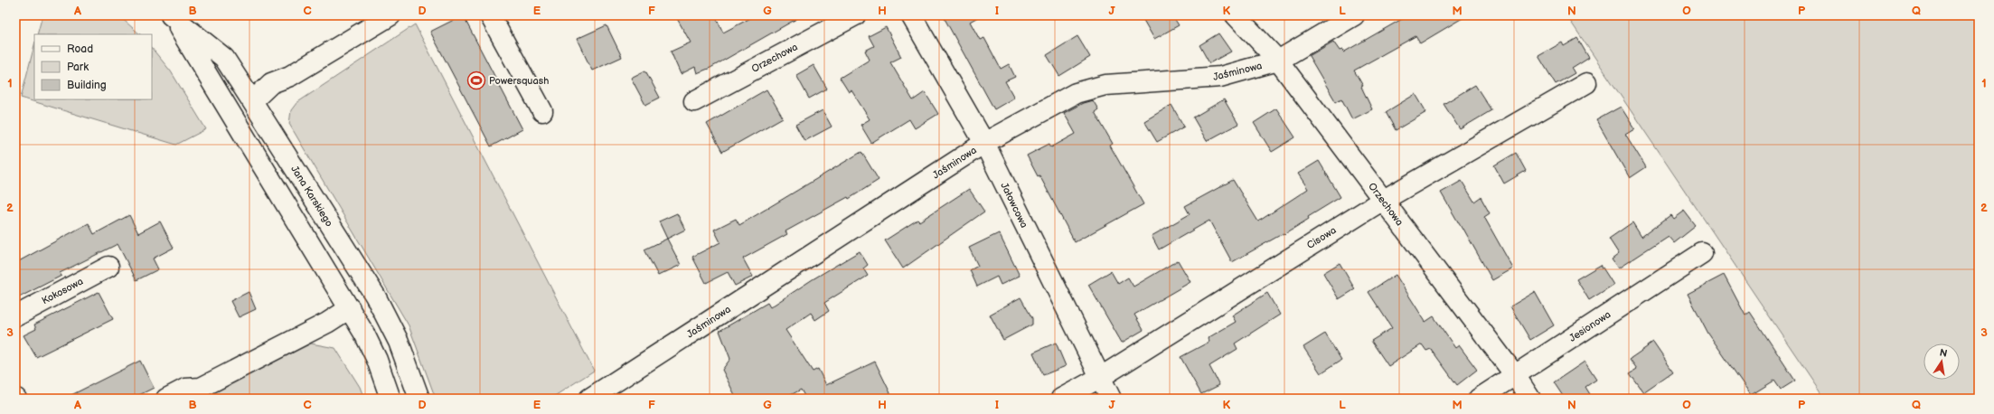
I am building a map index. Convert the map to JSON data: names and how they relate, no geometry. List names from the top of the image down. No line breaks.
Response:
{"streets":{"street":["Orzechowa","Jaśminowa","Jana Karskiego","Jałowcowa","Cisowa","Kokosowa","Jesionowa"]},"crossings":[["Orzechowa","Jaśminowa"],["Orzechowa","Cisowa"],["Orzechowa","Jesionowa"],["Jaśminowa","Jałowcowa"],["Jałowcowa","Cisowa"]],"places":{"sports":["Powersquash"]},"legend":["Road","Park","Building"],"north":"top","grid":{"columns":["A","B","C","D","E","F","G","H","I","J","K","L","M","N","O","P","Q"],"rows":["1","2","3"]}}
